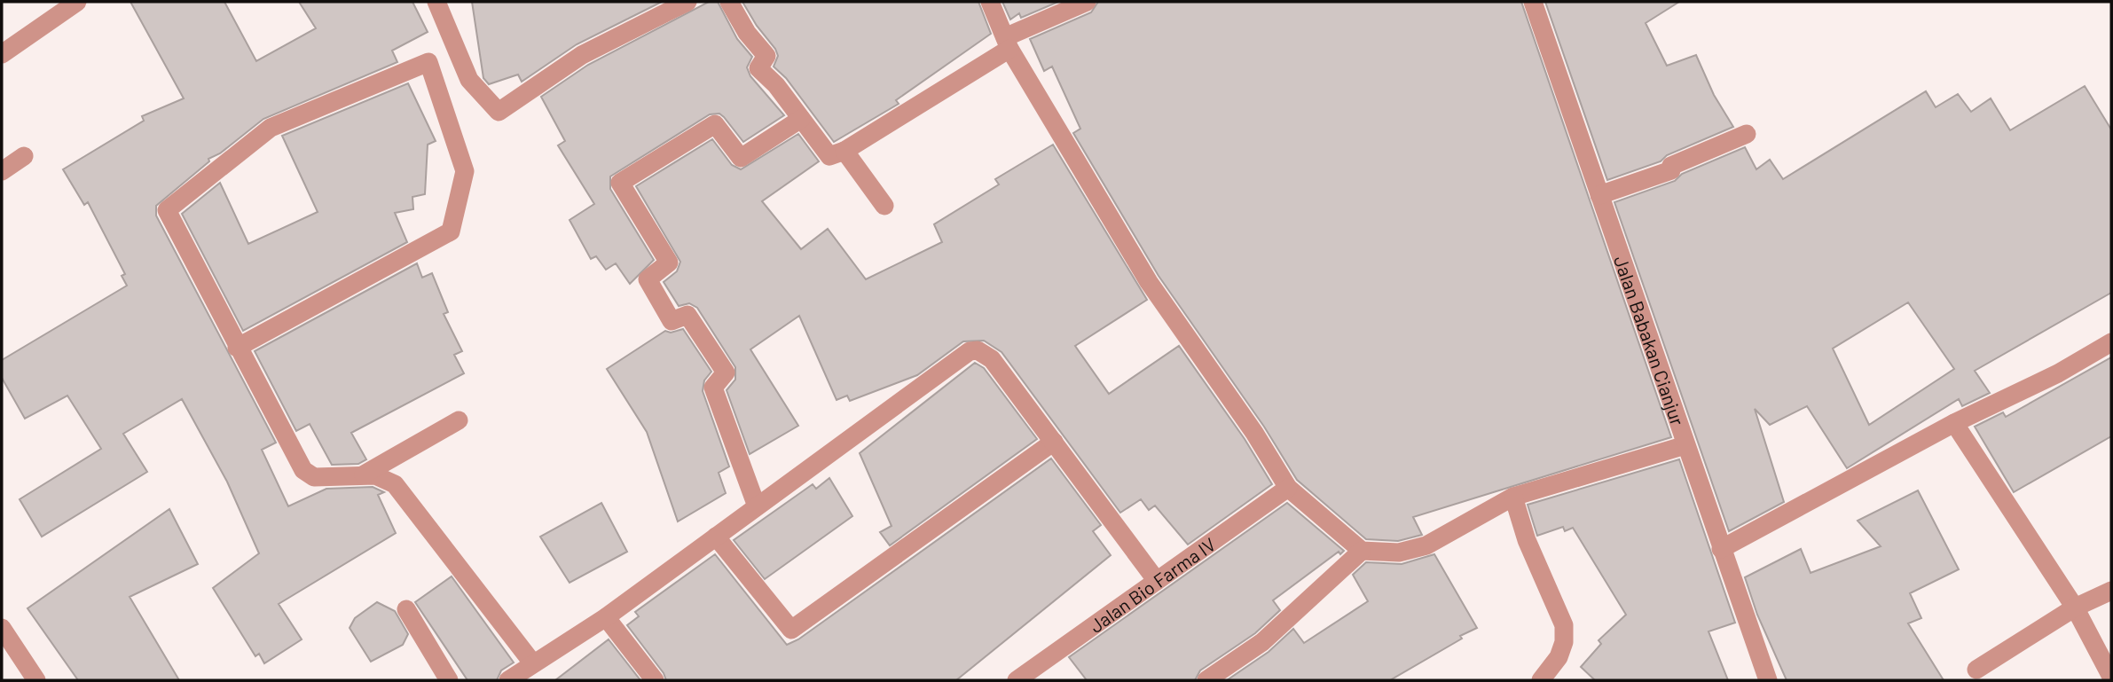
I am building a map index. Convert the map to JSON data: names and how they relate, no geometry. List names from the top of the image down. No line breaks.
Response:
{"streets":{"street":["Jalan Babakan Cianjur","Jalan Bio Farma IV"]}}
